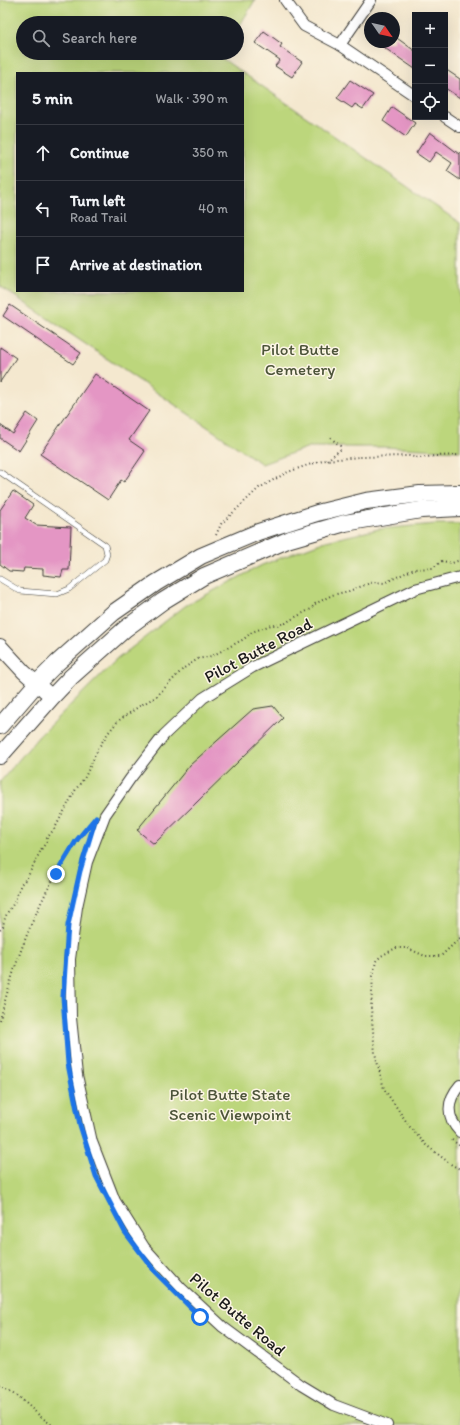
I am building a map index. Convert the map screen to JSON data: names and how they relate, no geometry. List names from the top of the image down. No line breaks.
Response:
{"streets":{"street":["Pilot Butte Road"]},"parks":["Pilot Butte Cemetery","Pilot Butte State Scenic Viewpoint"],"north":"bottom right","page":{"map_buttons":["+","−"],"search":"Search here","heading":["5 min","Walk · 390 m"],"list":[["Continue","350 m"],["Turn left","Road Trail","40 m"],"Arrive at destination"]}}
